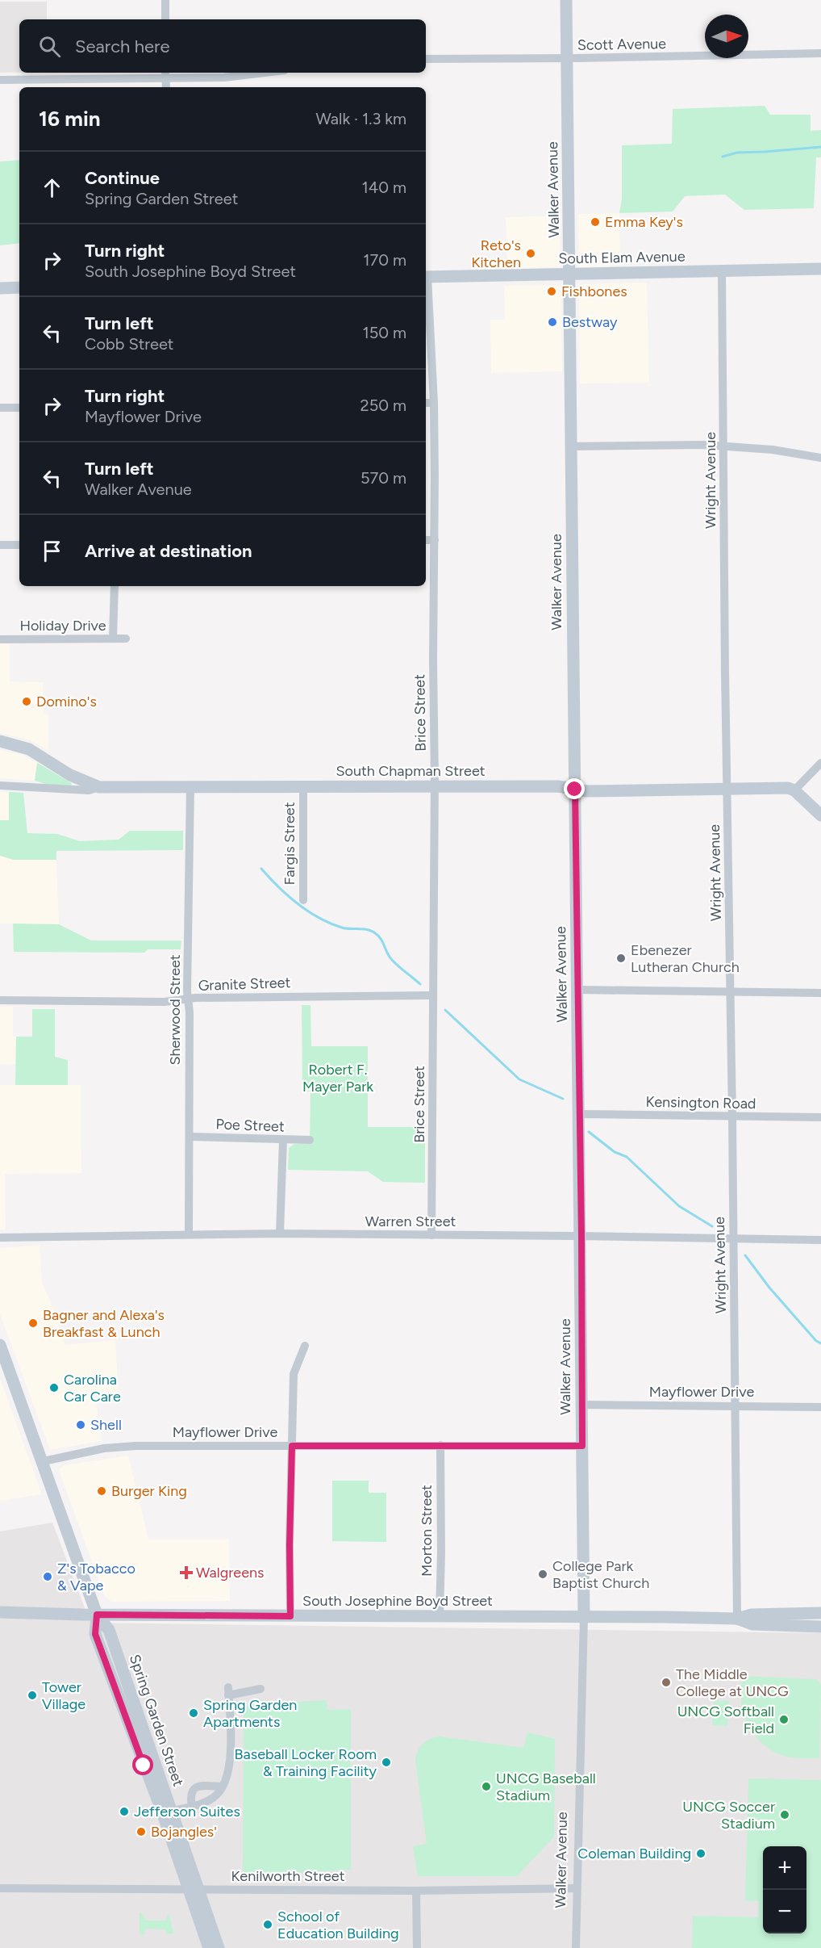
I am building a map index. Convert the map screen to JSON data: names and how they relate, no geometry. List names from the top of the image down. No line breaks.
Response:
{"streets":{"street":["Scott Avenue","Walker Avenue","South Elam Avenue","Wright Avenue","Holiday Drive","Brice Street","South Chapman Street","Fargis Street","Granite Street","Sherwood Street","Kensington Road","Poe Street","Warren Street","Mayflower Drive","Morton Street","South Josephine Boyd Street","Spring Garden Street","Kenilworth Street"]},"crossings":[["Scott Avenue","Walker Avenue"],["Walker Avenue","South Elam Avenue"],["Walker Avenue","South Chapman Street"],["Walker Avenue","Kensington Road"],["Walker Avenue","Warren Street"],["Walker Avenue","Mayflower Drive"],["Walker Avenue","South Josephine Boyd Street"],["Walker Avenue","Kenilworth Street"],["South Elam Avenue","Wright Avenue"],["Wright Avenue","South Chapman Street"],["Wright Avenue","Kensington Road"],["Wright Avenue","Warren Street"],["Wright Avenue","Mayflower Drive"],["Wright Avenue","South Josephine Boyd Street"],["Brice Street","South Chapman Street"],["Brice Street","Granite Street"],["Brice Street","Warren Street"],["South Chapman Street","Fargis Street"],["South Chapman Street","Sherwood Street"],["Granite Street","Sherwood Street"],["Sherwood Street","Poe Street"],["Sherwood Street","Warren Street"],["Mayflower Drive","Morton Street"],["Mayflower Drive","Spring Garden Street"],["Morton Street","South Josephine Boyd Street"],["South Josephine Boyd Street","Spring Garden Street"],["Spring Garden Street","Kenilworth Street"]],"parks":["Robert F. Mayer Park"],"places":{"other":["Emma Key's","Reto's Kitchen","Fishbones","Bestway","Domino's","Ebenezer Lutheran Church","Bagner and Alexa's Breakfast & Lunch","Carolina Car Care","Shell","Burger King","College Park Baptist Church","Z's Tobacco & Vape","The Middle College at UNCG","Tower Village","Spring Garden Apartments","UNCG Softball Field","Baseball Locker Room & Training Facility","UNCG Baseball Stadium","Jefferson Suites","UNCG Soccer Stadium","Bojangles'","Coleman Building","School of Education Building"],"health":["Walgreens"]},"north":"right","page":{"search":"Search here","heading":["16 min","Walk · 1.3 km"],"list":[["Continue","Spring Garden Street","140 m"],["Turn right","South Josephine Boyd Street","170 m"],["Turn left","Cobb Street","150 m"],["Turn right","Mayflower Drive","250 m"],["Turn left","Walker Avenue","570 m"],"Arrive at destination"],"map_buttons":["+","−"]}}
